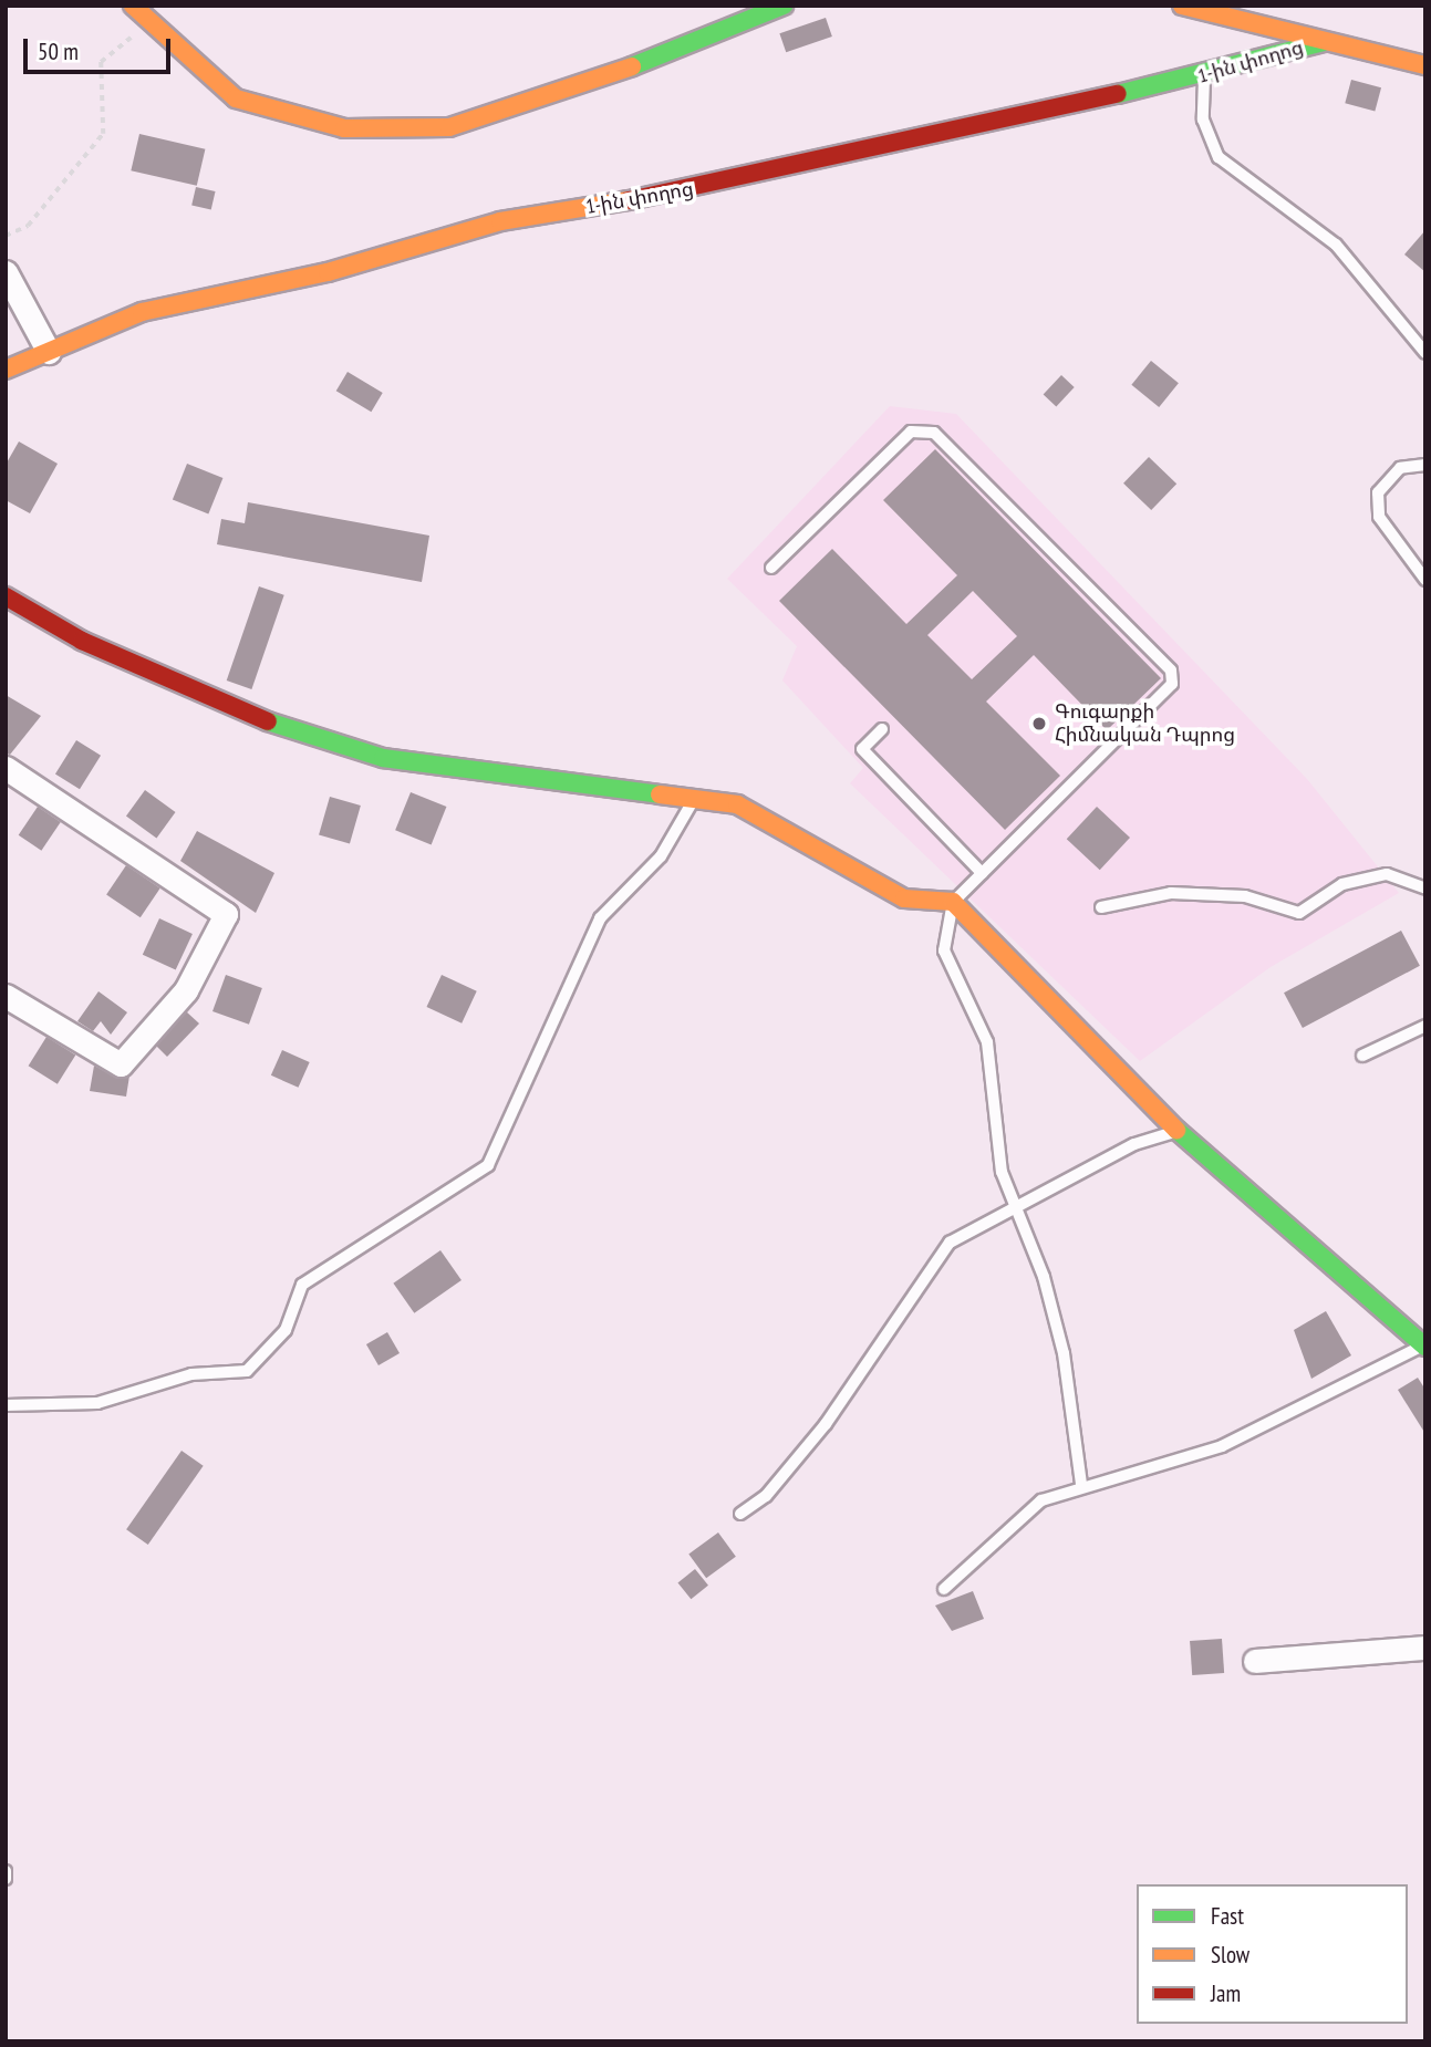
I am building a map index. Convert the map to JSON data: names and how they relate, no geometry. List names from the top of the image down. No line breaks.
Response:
{"streets":{"street":["1-ին փողոց"]},"places":["Գուգարքի Հիմնական Դպրոց"],"legend":["Fast","Slow","Jam"],"scale_bar":"50 m"}
